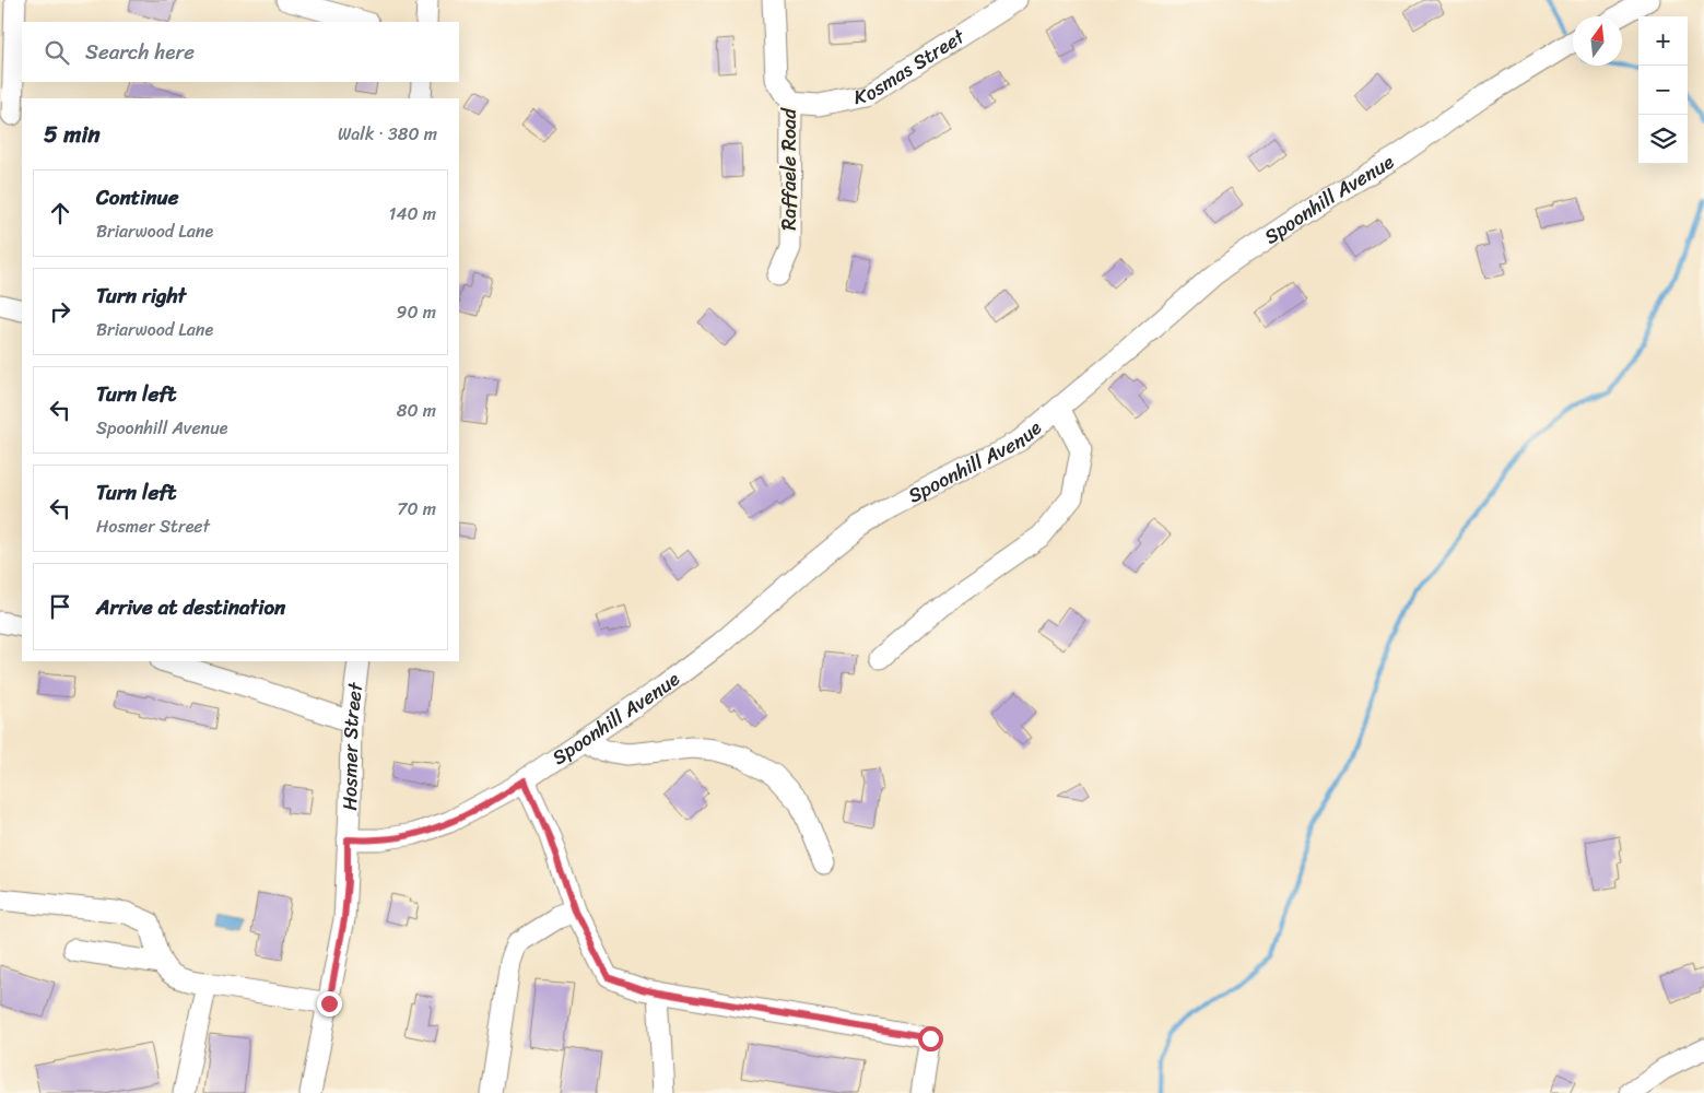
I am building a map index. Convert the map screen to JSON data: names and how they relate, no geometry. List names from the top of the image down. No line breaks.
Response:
{"streets":{"street":["Kosmas Street","Raffaele Road","Spoonhill Avenue","Hosmer Street"]},"crossings":[["Kosmas Street","Raffaele Road"],["Spoonhill Avenue","Hosmer Street"]],"north":"top","page":{"map_buttons":["+","−"],"search":"Search here","heading":["5 min","Walk · 380 m"],"list":[["Continue","Briarwood Lane","140 m"],["Turn right","Briarwood Lane","90 m"],["Turn left","Spoonhill Avenue","80 m"],["Turn left","Hosmer Street","70 m"],"Arrive at destination"]}}
